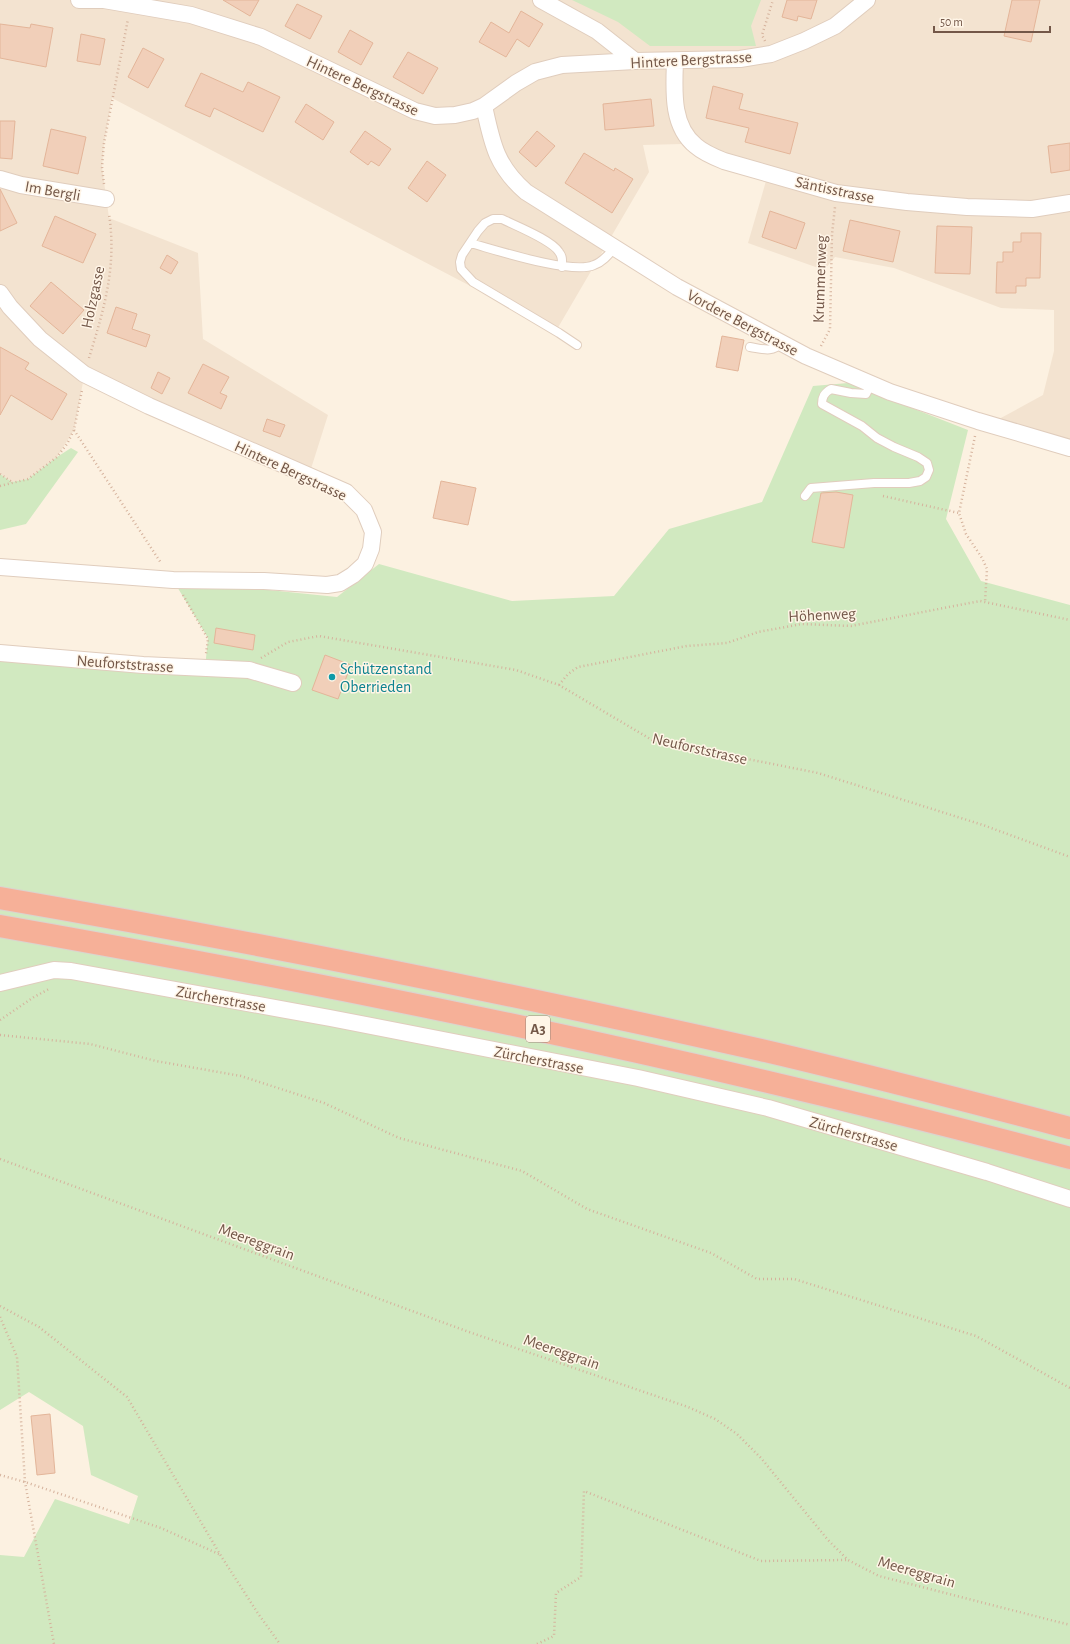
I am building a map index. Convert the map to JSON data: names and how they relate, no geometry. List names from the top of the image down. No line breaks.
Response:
{"streets":{"highway":["A3"],"street":["Hintere Bergstrasse","Säntisstrasse","Im Bergli","Vordere Bergstrasse","Neuforststrasse","Zürcherstrasse"],"path":["Krummenweg","Holzgasse","Höhenweg","Meereggrain"]},"crossings":[["Hintere Bergstrasse","Säntisstrasse"],["Hintere Bergstrasse","Holzgasse"],["Hintere Bergstrasse","Vordere Bergstrasse"],["Säntisstrasse","Krummenweg"],["Im Bergli","Holzgasse"],["Krummenweg","Vordere Bergstrasse"],["Höhenweg","Neuforststrasse"]],"places":["Schützenstand Oberrieden"],"scale_bar":"50 m"}
